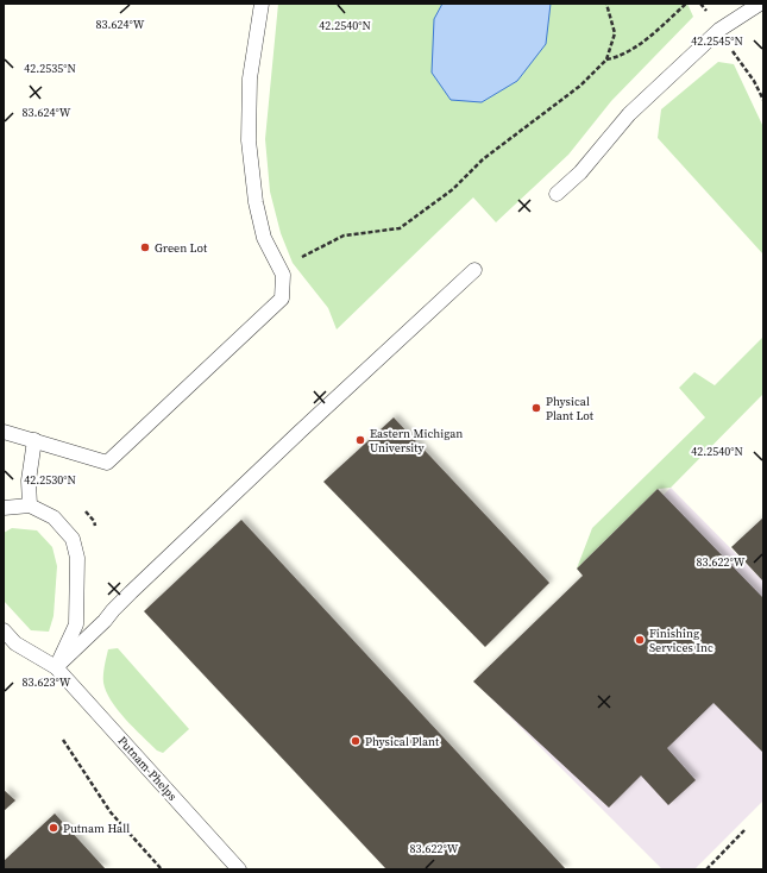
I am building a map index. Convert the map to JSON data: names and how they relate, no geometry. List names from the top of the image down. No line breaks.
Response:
{"streets":{"lane":["Putnam-Phelps"]},"places":["Green Lot","Physical Plant Lot","Eastern Michigan University","Finishing Services Inc","Physical Plant","Putnam Hall"],"coordinates":["83.624°W","42.2540°N","42.2545°N","42.2535°N","42.2530°N","83.622°W","83.623°W"]}
